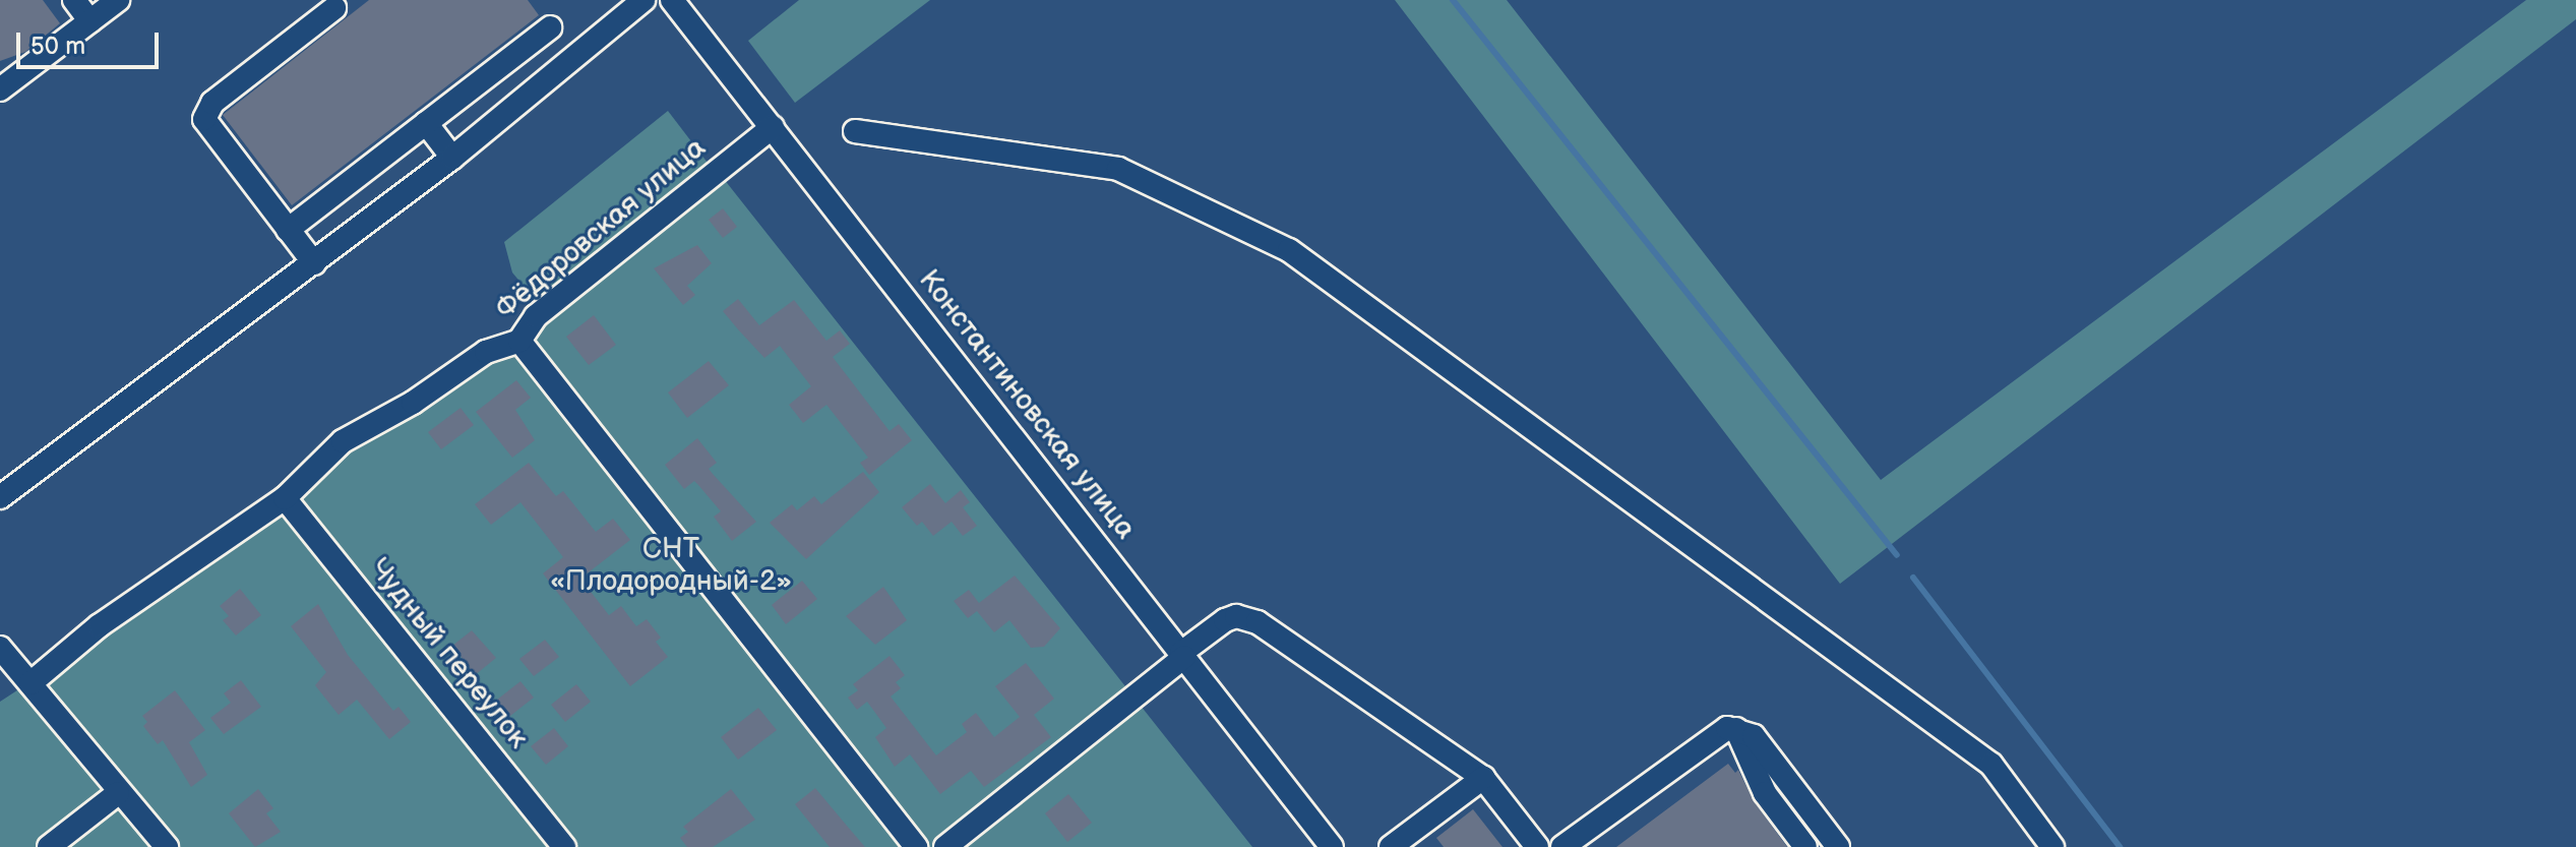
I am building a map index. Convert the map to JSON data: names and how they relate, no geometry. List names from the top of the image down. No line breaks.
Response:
{"streets":{"street":["Фёдоровская улица","Константиновская улица","Чудный переулок"]},"crossings":[["Фёдоровская улица","Константиновская улица"],["Фёдоровская улица","Чудный переулок"]],"parks":["СНТ «Плодородный-2»"],"scale_bar":"50 m"}
